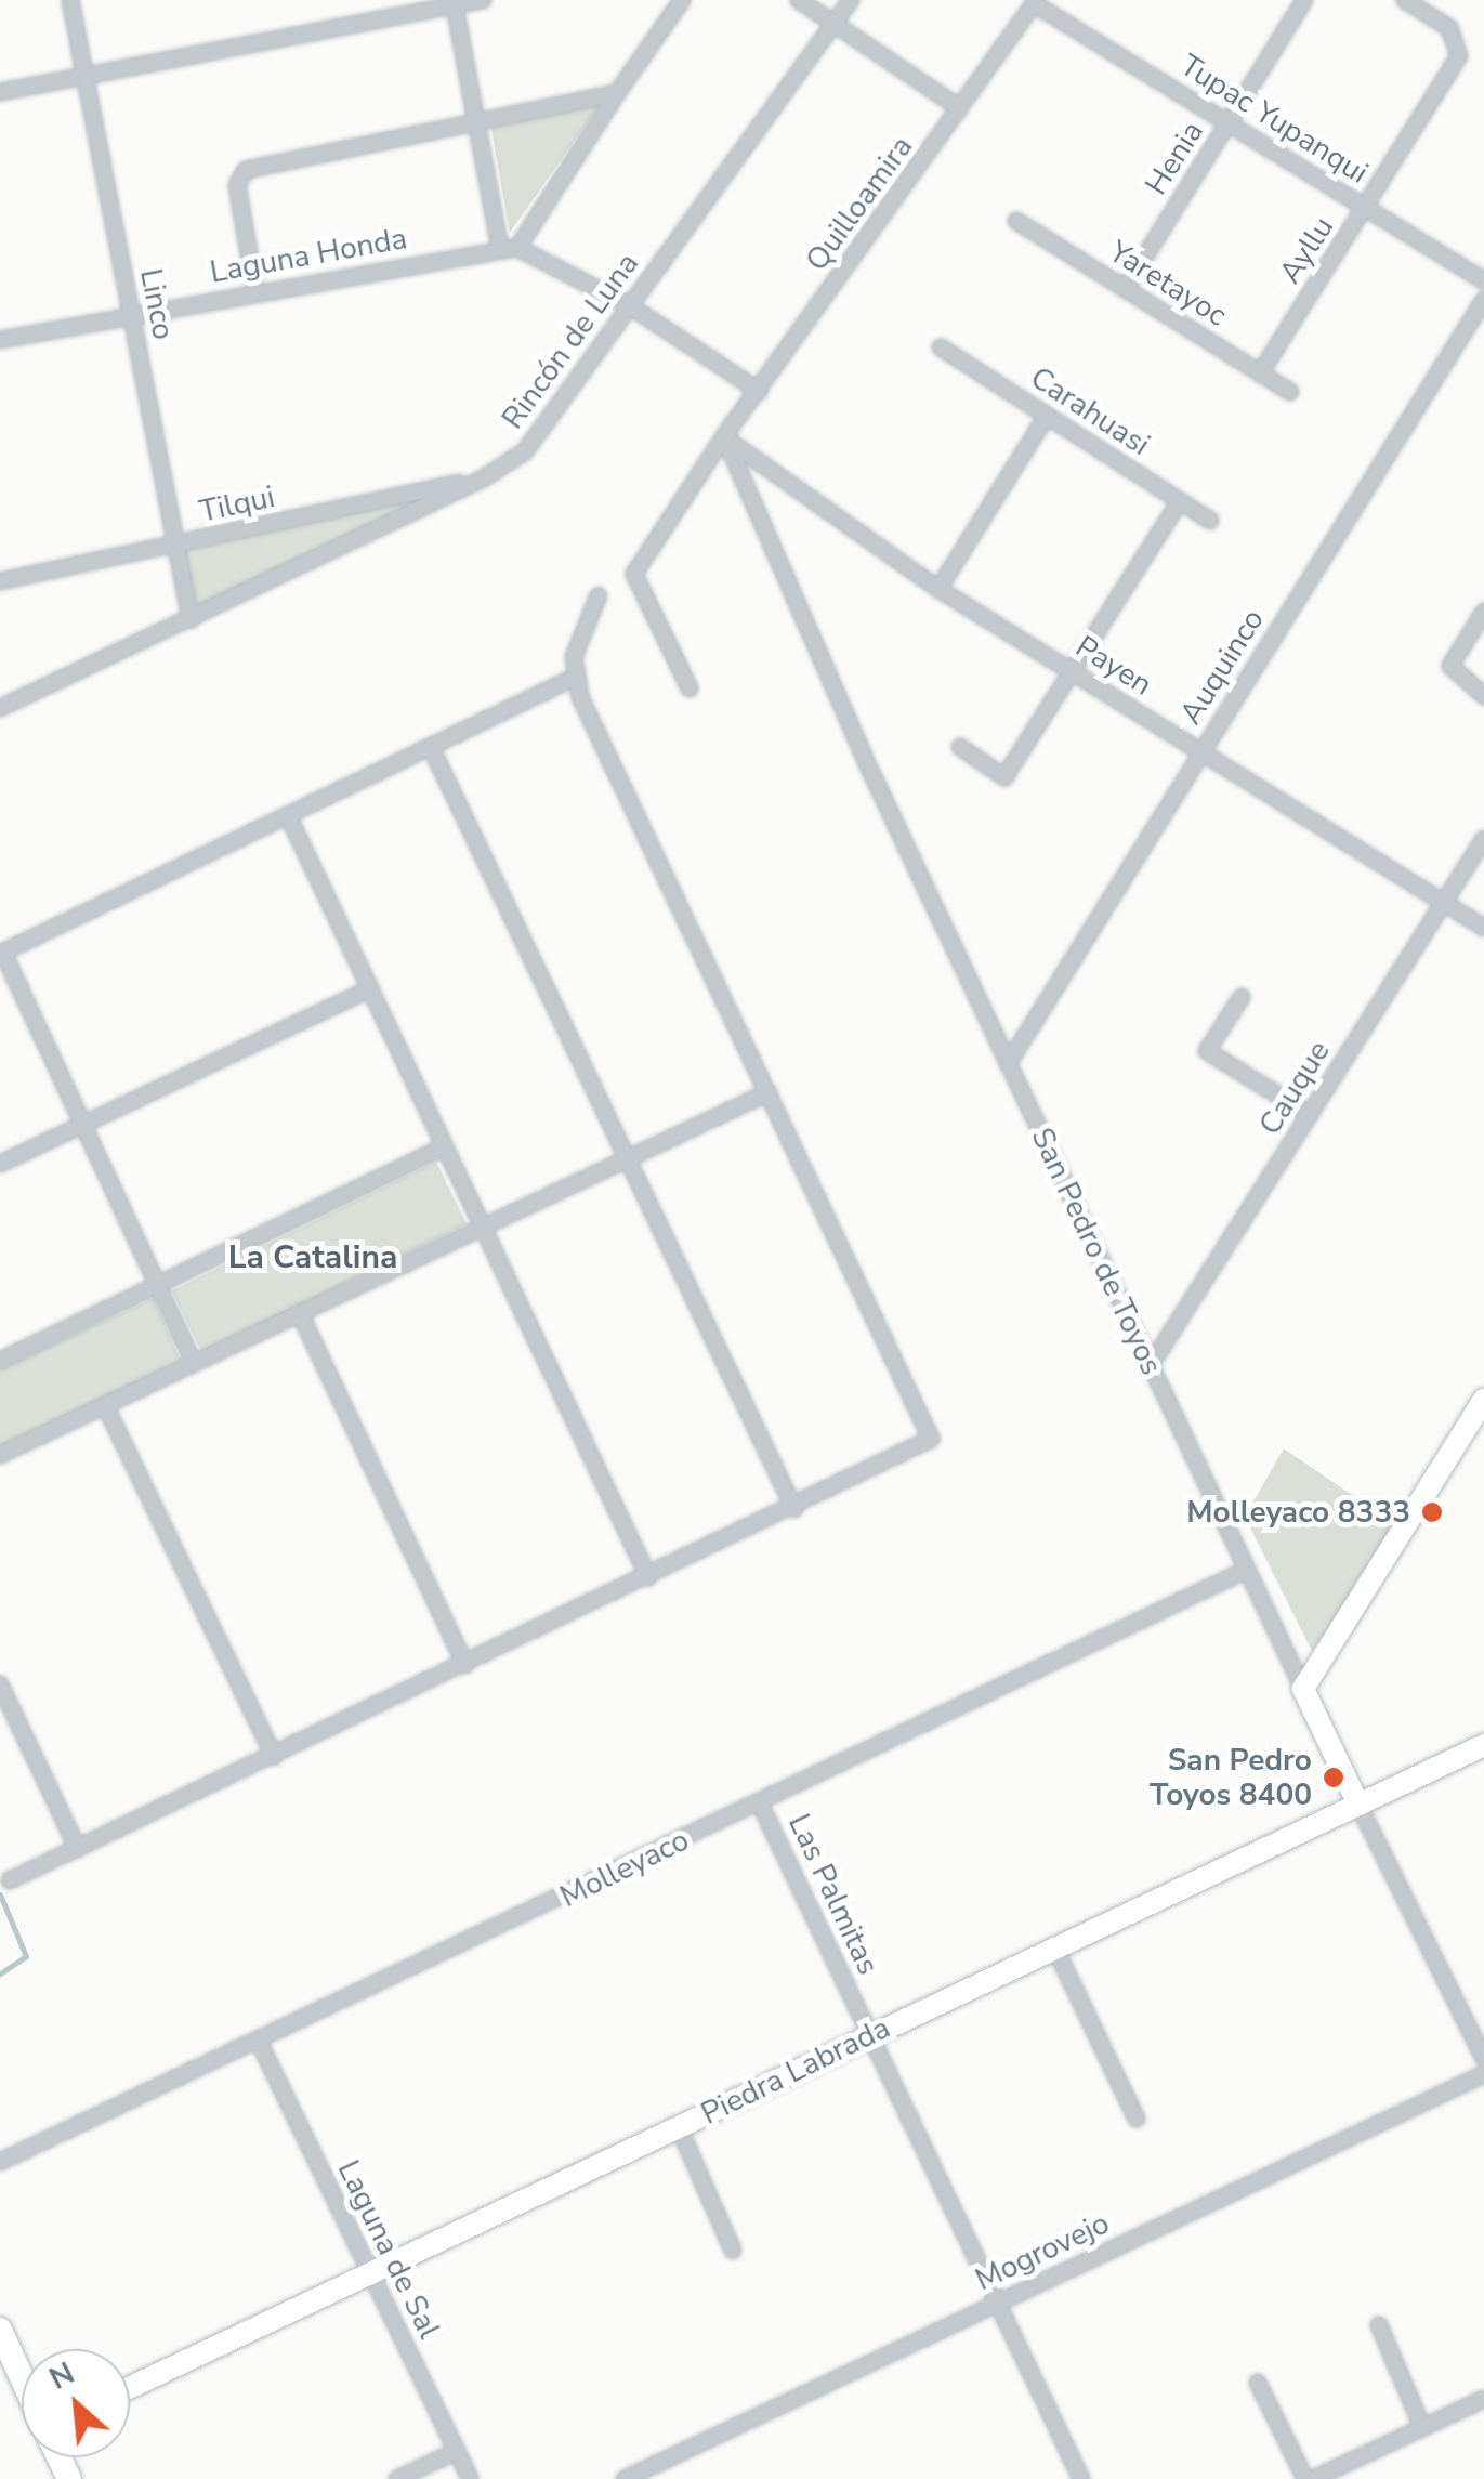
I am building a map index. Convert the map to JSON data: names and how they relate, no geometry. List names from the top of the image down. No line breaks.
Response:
{"streets":{"main road":["San Pedro de Toyos","Piedra Labrada"],"street":["Tupac Yupanqui","Henia","Quilloamira","Ayllu","Laguna Honda","Yaretayoc","Linco","Rincón de Luna","Carahuasi","Tilqui","Payen","Auquinco","Cauque","Molleyaco","Las Palmitas","Laguna de Sal","Mogrovejo"]},"crossings":[["Tupac Yupanqui","Henia"],["Tupac Yupanqui","Quilloamira"],["Tupac Yupanqui","Ayllu"],["Henia","Yaretayoc"],["Quilloamira","Payen"],["Quilloamira","San Pedro de Toyos"],["Ayllu","Yaretayoc"],["Laguna Honda","Linco"],["Linco","Rincón de Luna"],["Linco","Tilqui"],["Rincón de Luna","Tilqui"],["Payen","Auquinco"],["Payen","Cauque"],["Payen","San Pedro de Toyos"],["Auquinco","San Pedro de Toyos"],["Cauque","San Pedro de Toyos"],["San Pedro de Toyos","Molleyaco"],["San Pedro de Toyos","Piedra Labrada"],["Molleyaco","Las Palmitas"],["Molleyaco","Laguna de Sal"],["Las Palmitas","Piedra Labrada"],["Las Palmitas","Mogrovejo"],["Piedra Labrada","Laguna de Sal"]],"districts":["La Catalina"],"places":["Molleyaco 8333","San Pedro Toyos 8400"],"north":"top left"}
